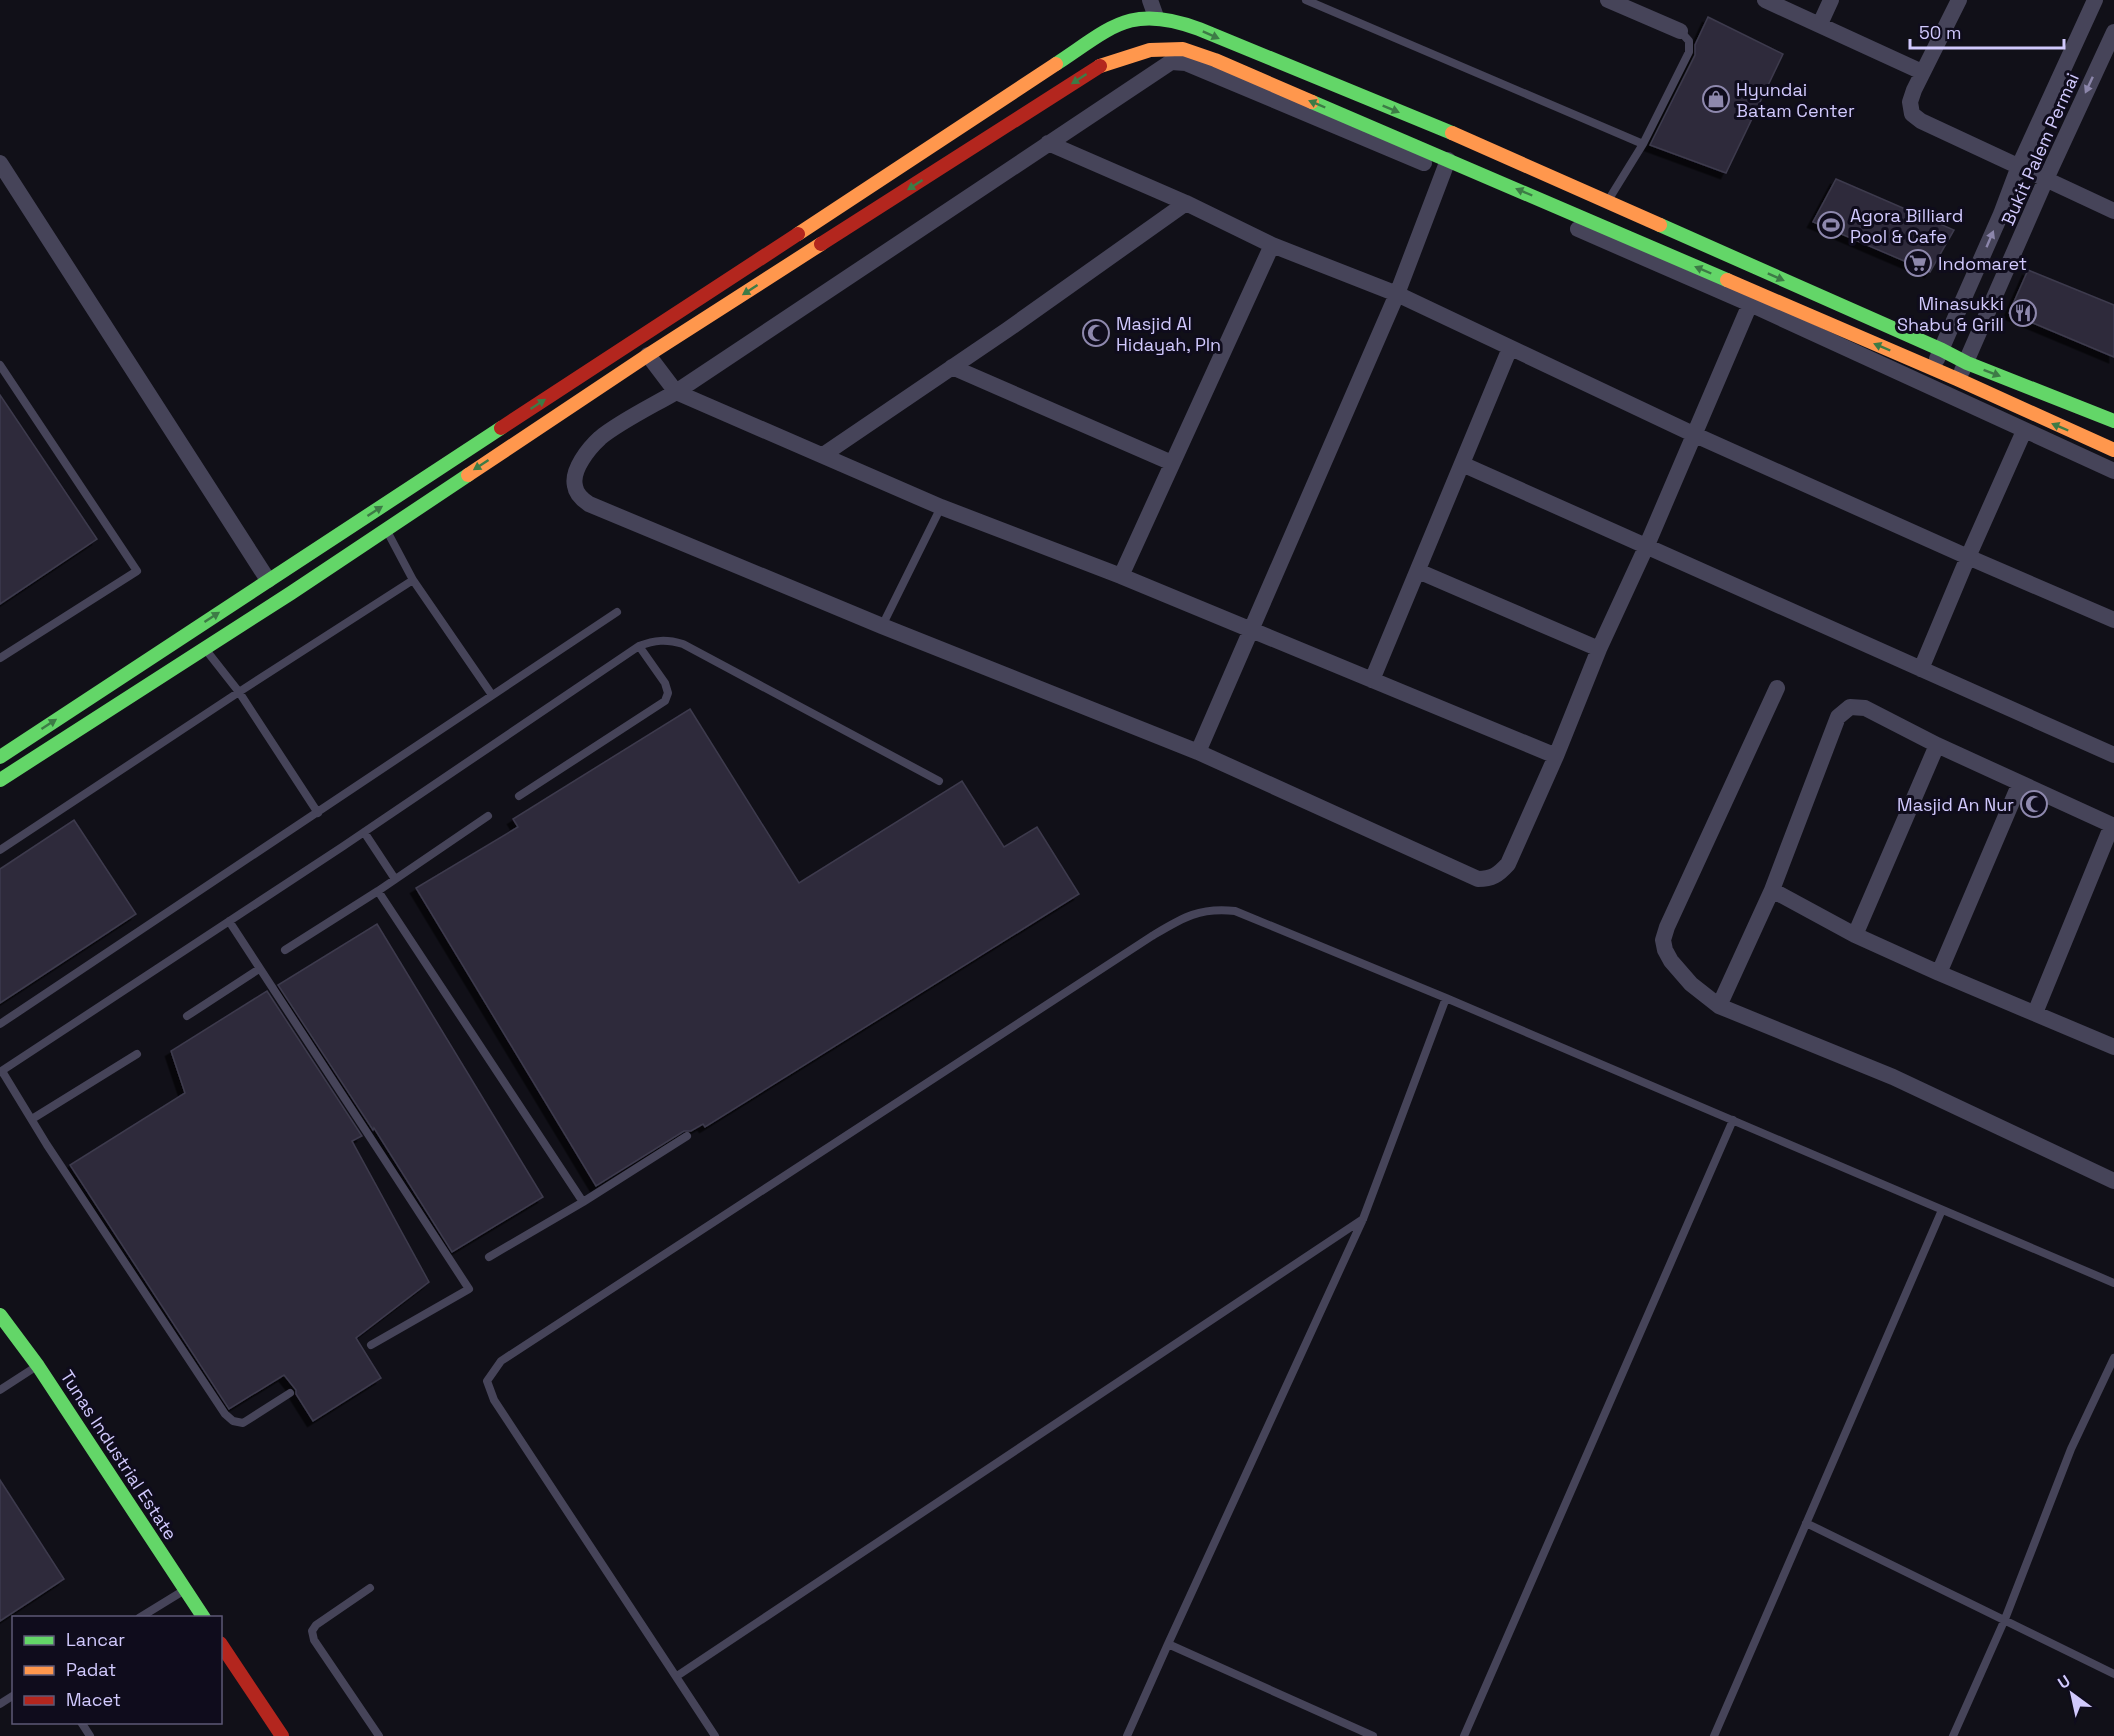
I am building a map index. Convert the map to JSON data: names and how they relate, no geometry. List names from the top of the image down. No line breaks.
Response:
{"streets":{"main road":["Tunas Industrial Estate"],"street":["Bukit Palem Permai"]},"places":{"shop":["Hyundai Batam Center"],"sports":["Agora Billiard Pool & Cafe"],"supermarket":["Indomaret"],"restaurant":["Minasukki Shabu & Grill"],"mosque":["Masjid Al Hidayah, Pln","Masjid An Nur"]},"legend":["Lancar","Padat","Macet"],"scale_bar":"50 m","north":"top left"}
